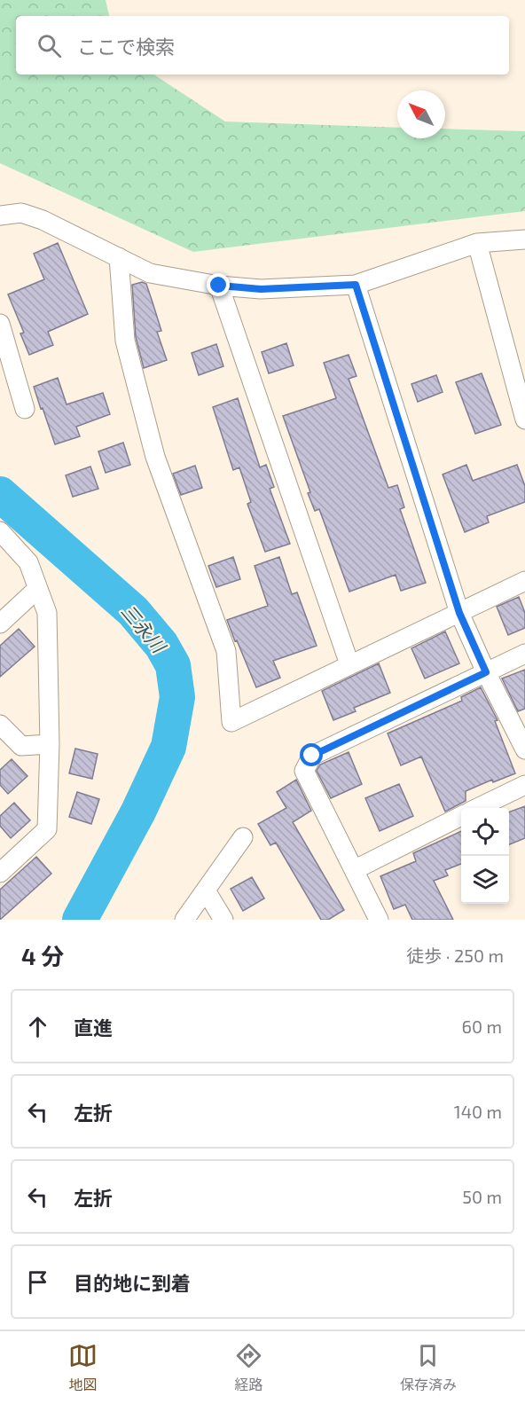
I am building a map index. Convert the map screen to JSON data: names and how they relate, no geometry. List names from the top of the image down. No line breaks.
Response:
{"water":["三永川"],"north":"top left","page":{"search":"ここで検索","heading":["4 分","徒歩 · 250 m"],"list":[["直進","60 m"],["左折","140 m"],["左折","50 m"],"目的地に到着"],"nav":["地図","経路","保存済み"]}}
